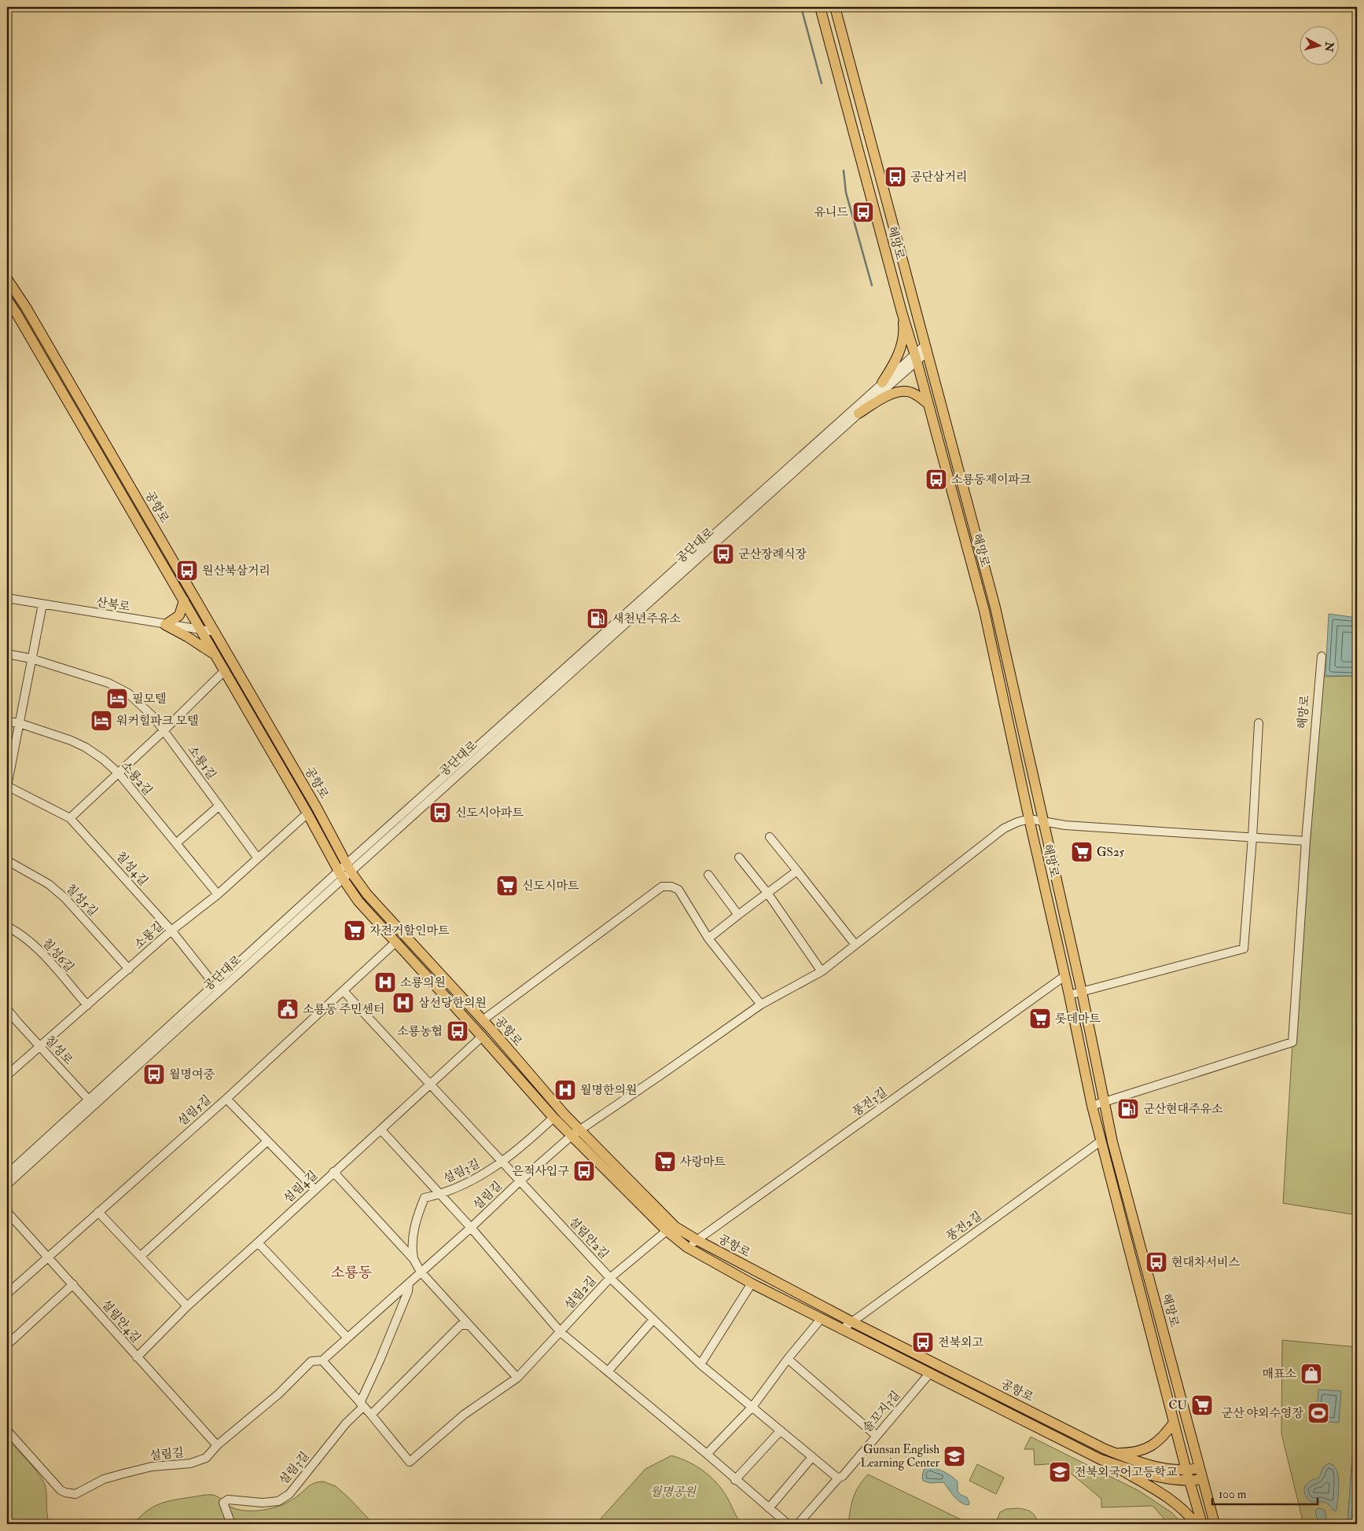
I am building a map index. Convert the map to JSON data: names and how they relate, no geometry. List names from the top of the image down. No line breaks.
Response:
{"streets":{"main road":["해망로","공항로"],"street":["공단대로","산북로","소룡1길","소룡2길","칠성4길","칠성5길","소룡길","칠성6길","칠성로","풍전3길","설림5길","설림3길","설림4길","설림길","풍전2길","설림안2길","설림2길","설림안4길","솔꼬지3길"]},"crossings":[["해망로","공항로"],["해망로","공단대로"],["해망로","풍전3길"],["해망로","설림길"],["해망로","풍전2길"],["공항로","공단대로"],["공항로","산북로"],["공항로","소룡길"],["공항로","풍전3길"],["공항로","설림5길"],["공항로","설림3길"],["공항로","설림4길"],["공항로","설림길"],["공항로","풍전2길"],["공항로","설림2길"],["공항로","솔꼬지3길"],["공단대로","칠성4길"],["공단대로","칠성로"],["소룡1길","소룡길"],["소룡2길","소룡길"],["칠성4길","소룡길"],["칠성5길","소룡길"],["소룡길","칠성6길"],["소룡길","칠성로"],["설림5길","설림안2길"],["설림5길","설림안4길"],["설림3길","설림길"],["설림3길","설림안2길"],["설림3길","설림2길"],["설림4길","설림안2길"],["설림4길","설림안4길"],["설림길","설림안2길"],["설림길","설림안4길"],["설림안2길","설림2길"],["설림안2길","솔꼬지3길"]],"districts":["소룡동"],"parks":["월명공원"],"places":{"bus stop":["공단삼거리","유니드","소룡동제이파크","군산장례식장","원산북삼거리","신도시아파트","소룡농협","월명여중","은적사입구","현대차서비스","전북외고"],"fuel station":["새천년주유소","군산현대주유소"],"hotel":["필모텔","워커힐파크 모텔"],"supermarket":["GS25","신도시마트","자전거할인마트","롯데마트","사랑마트","CU"],"hospital":["소룡의원","삼선당한의원","월명한의원"],"public building":["소룡동 주민센터"],"shop":["매표소"],"sports":["군산 야외수영장"],"school or university":["Gunsan English Learning Center","전북외국어고등학교"]},"scale_bar":"100 m","north":"right"}
